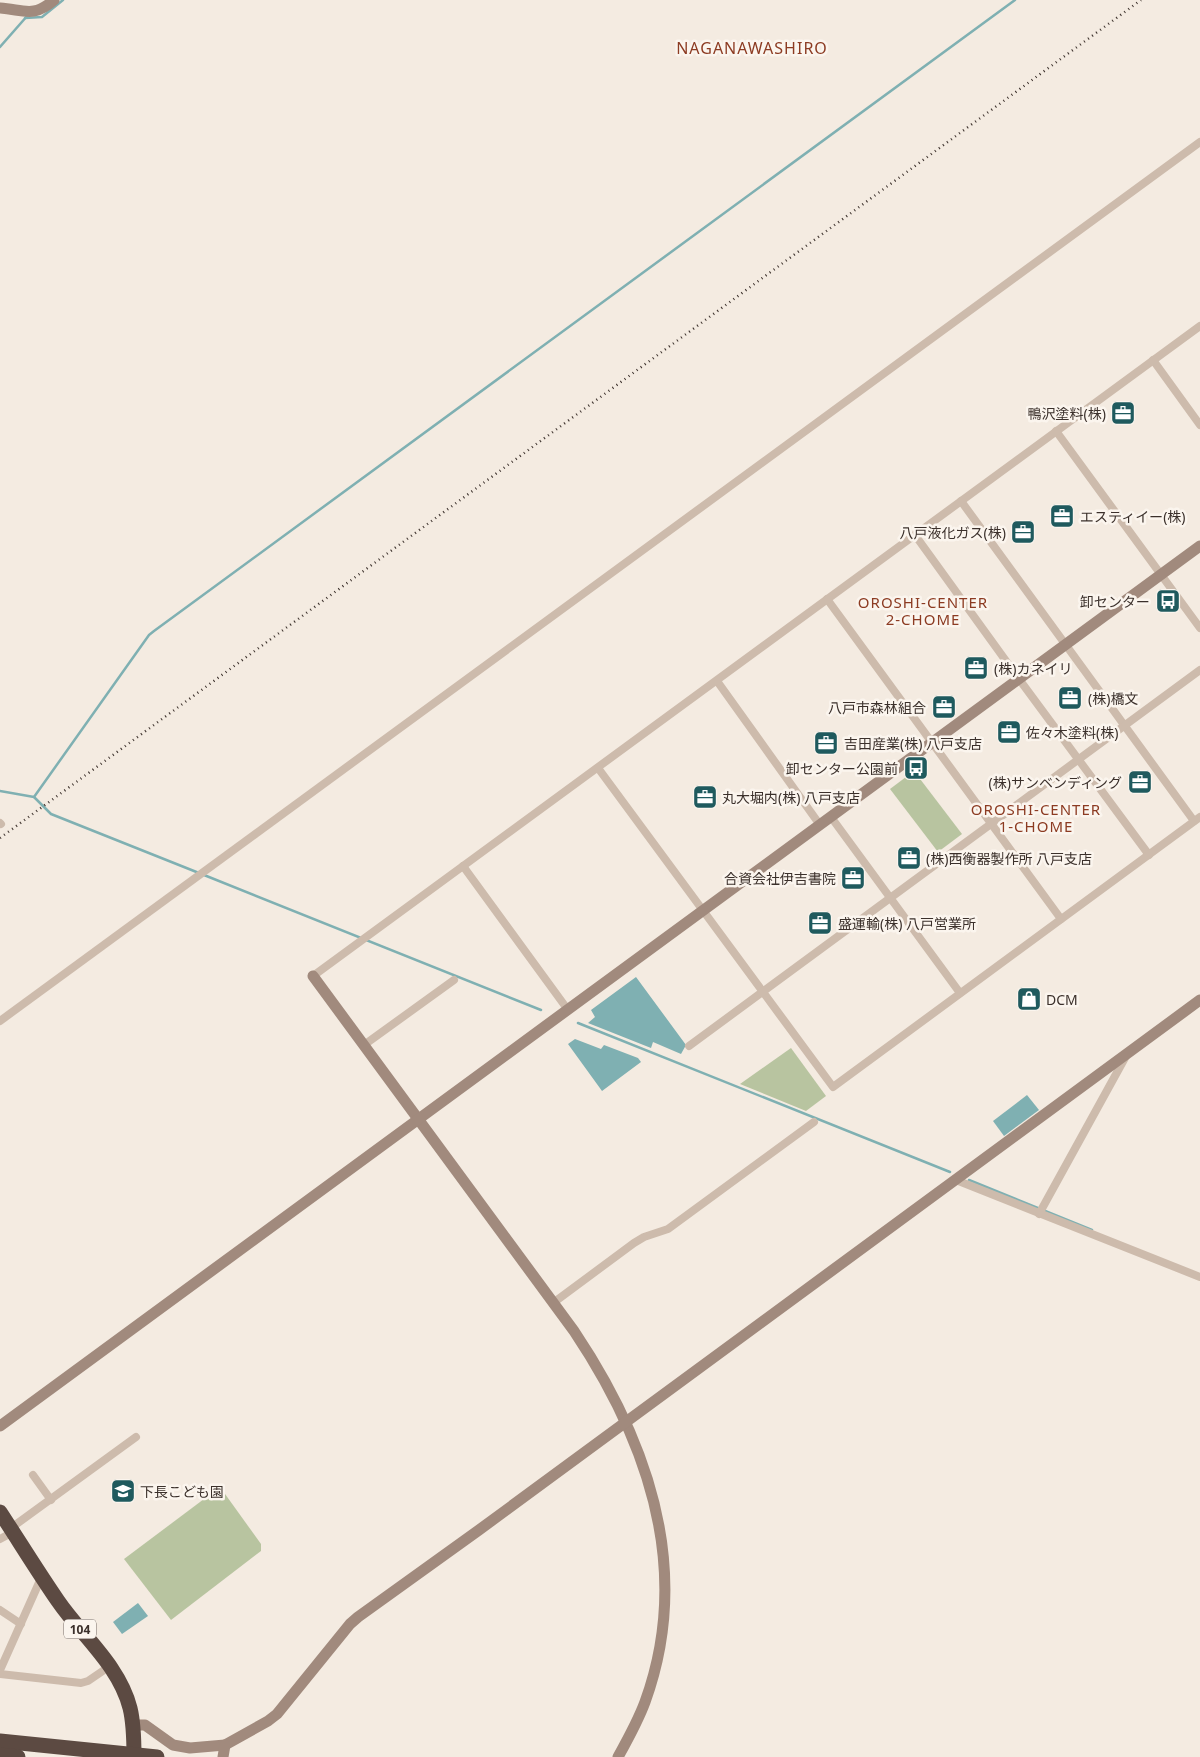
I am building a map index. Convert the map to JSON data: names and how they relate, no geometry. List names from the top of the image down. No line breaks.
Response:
{"streets":{"highway":["104"]},"districts":["NAGANAWASHIRO","OROSHI-CENTER 2-CHOME","OROSHI-CENTER 1-CHOME"],"places":{"office":["鴨沢塗料(株)","エスティイー(株)","八戸液化ガス(株)","(株)カネイリ","(株)橋文","八戸市森林組合","佐々木塗料(株)","吉田産業(株) 八戸支店","(株)サンベンディング","丸大堀内(株) 八戸支店","(株)西衡器製作所 八戸支店","合資会社伊吉書院","盛運輸(株) 八戸営業所"],"bus stop":["卸センター","卸センター公園前"],"shop":["DCM"],"school or university":["下長こども園"]}}
